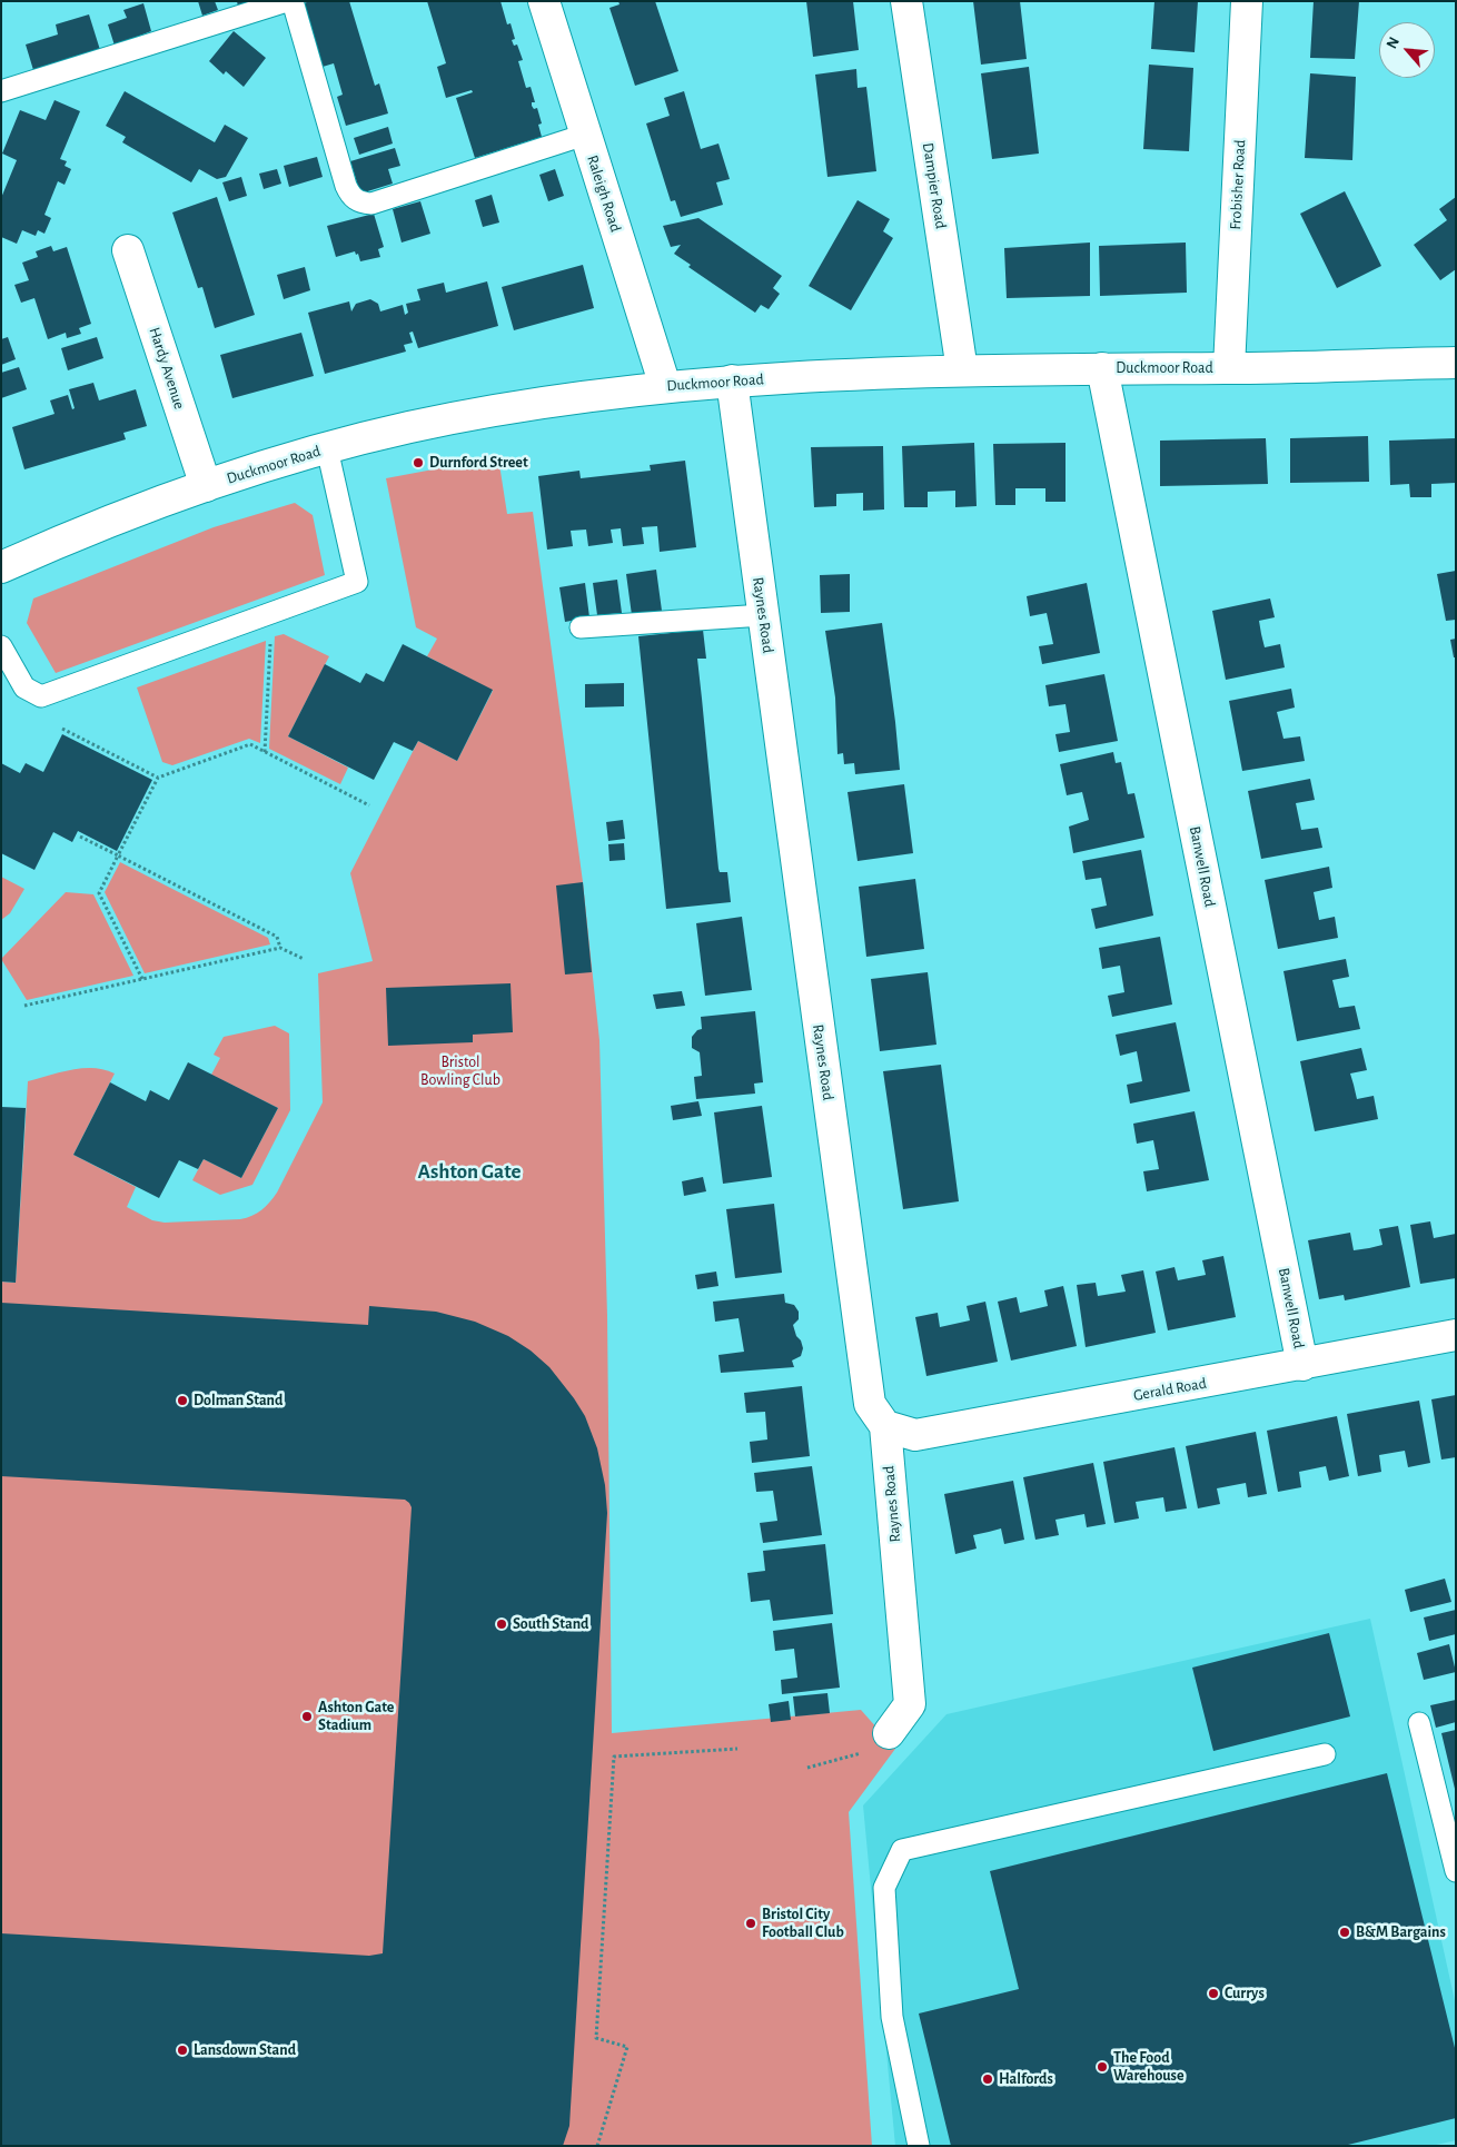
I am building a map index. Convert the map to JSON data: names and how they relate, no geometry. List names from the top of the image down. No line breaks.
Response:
{"streets":{"street":["Frobisher Road","Dampier Road","Raleigh Road","Hardy Avenue","Duckmoor Road","Raynes Road","Banwell Road","Gerald Road"]},"crossings":[["Frobisher Road","Duckmoor Road"],["Dampier Road","Duckmoor Road"],["Raleigh Road","Duckmoor Road"],["Hardy Avenue","Duckmoor Road"],["Duckmoor Road","Raynes Road"],["Duckmoor Road","Banwell Road"],["Raynes Road","Gerald Road"],["Banwell Road","Gerald Road"]],"districts":["Ashton Gate"],"parks":["Bristol Bowling Club"],"places":["Durnford Street","Dolman Stand","South Stand","Ashton Gate Stadium","Bristol City Football Club","B&M Bargains","Currys","Lansdown Stand","The Food Warehouse","Halfords"],"north":"top left"}
